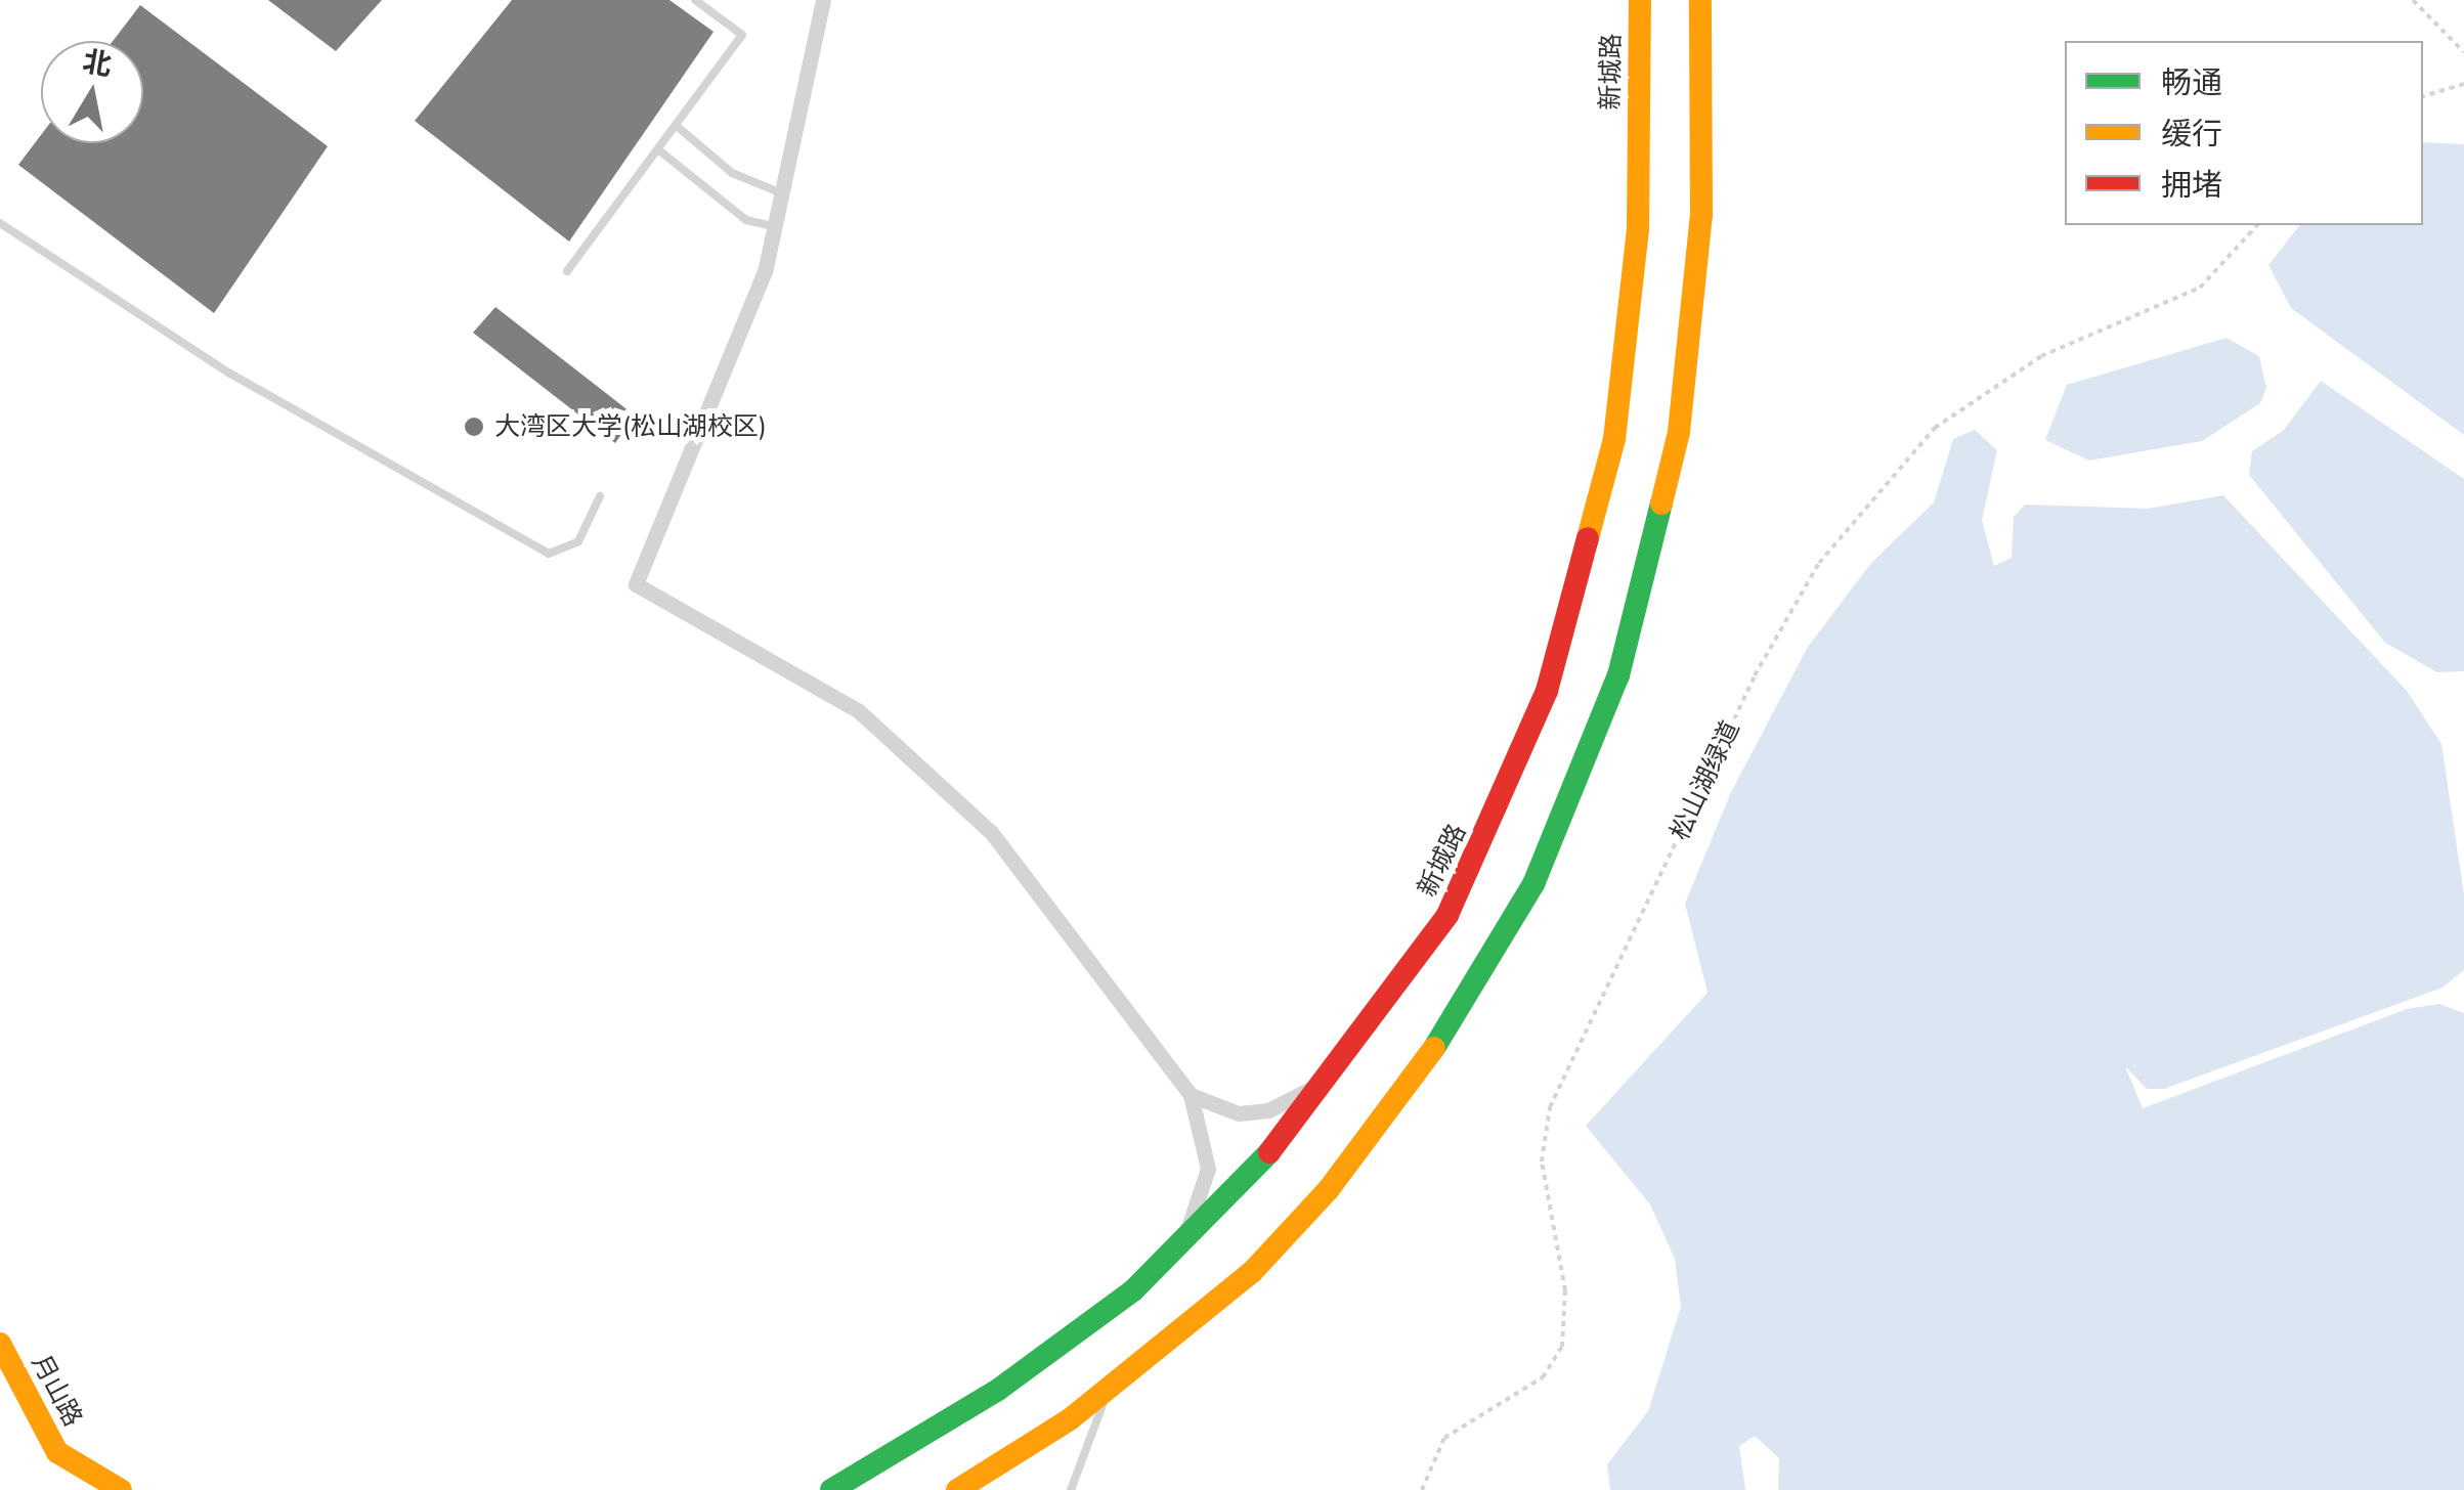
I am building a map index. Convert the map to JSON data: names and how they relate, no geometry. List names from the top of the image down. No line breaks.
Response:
{"streets":{"main road":["新城路","月山路"],"path":["松山湖绿道"]},"places":["大湾区大学(松山湖校区)"],"legend":["畅通","缓行","拥堵"],"north":"top"}
